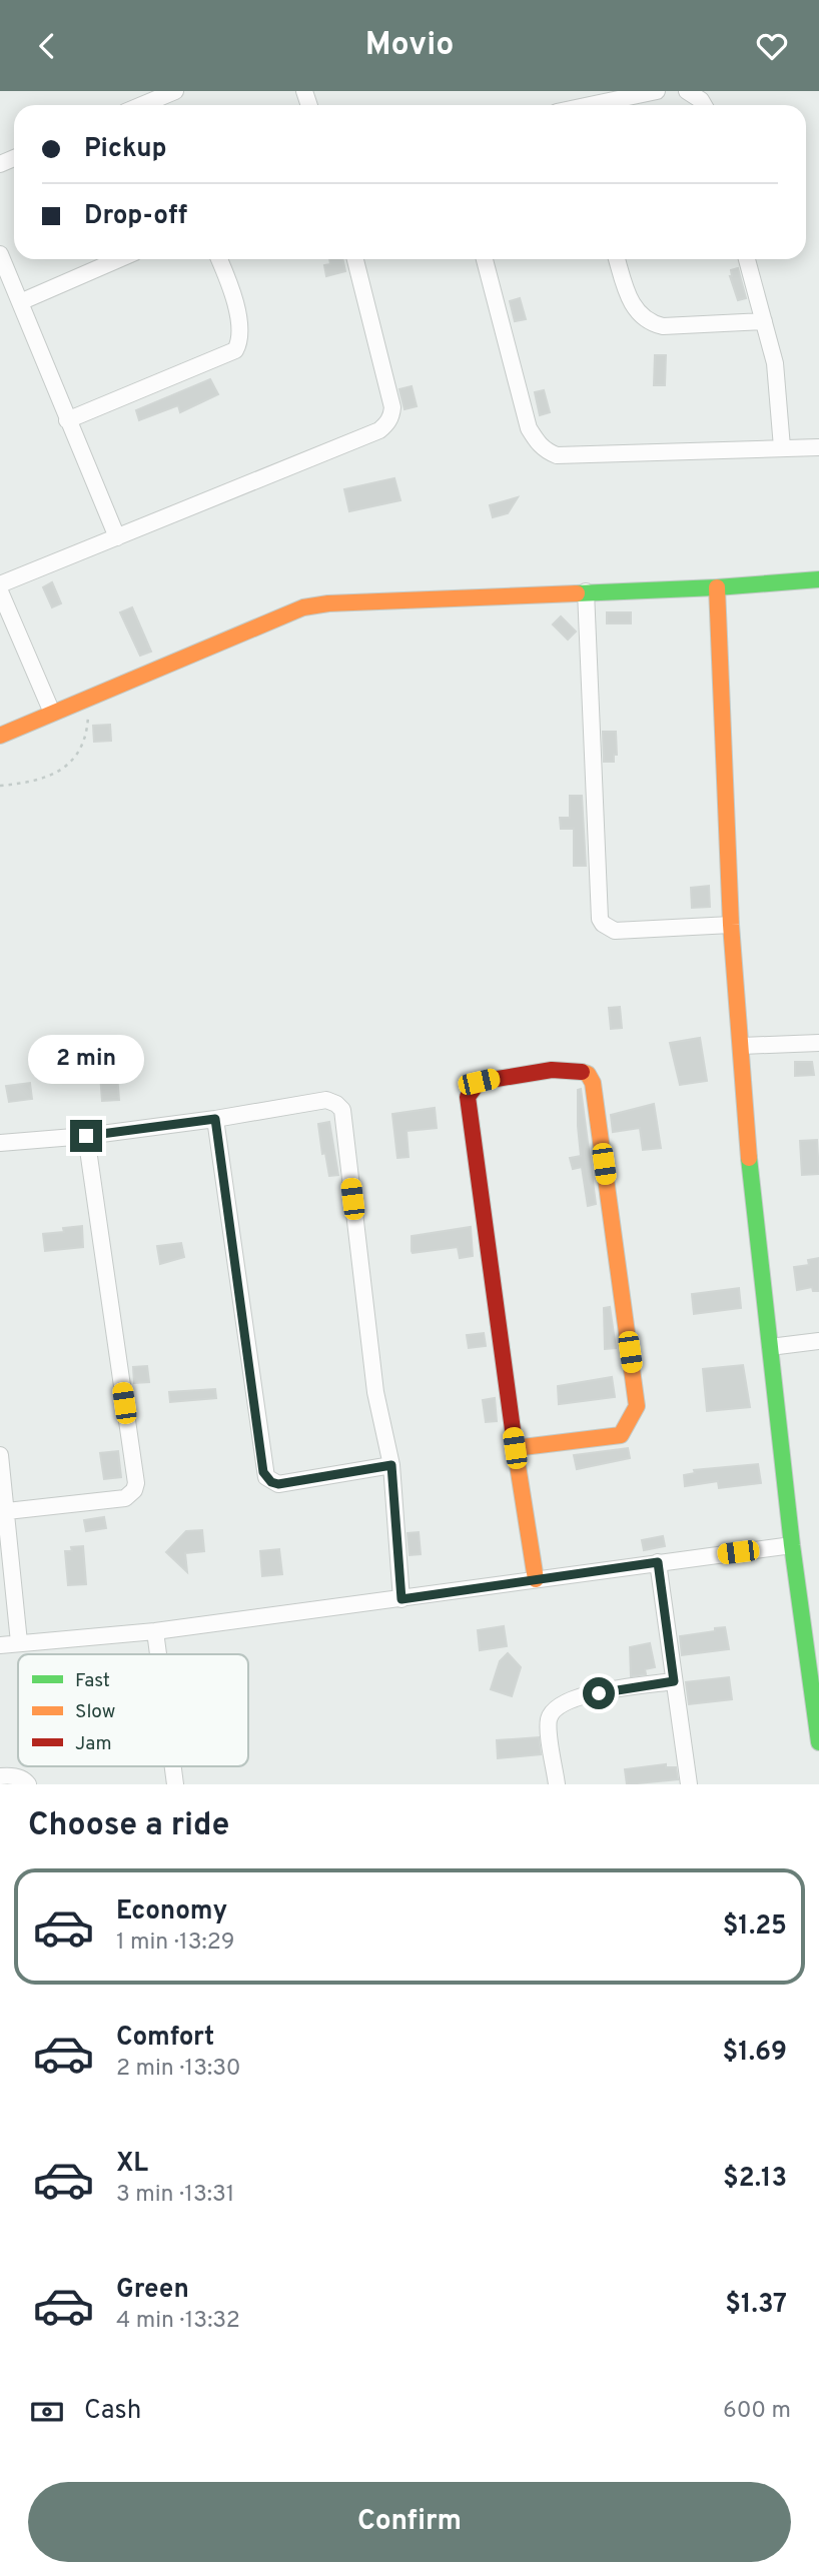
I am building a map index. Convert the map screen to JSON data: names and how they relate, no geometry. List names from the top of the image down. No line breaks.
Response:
{"legend":["Fast","Slow","Jam"],"page":{"header":"Movio","banner":["Pickup","Drop-off"],"bubble":"2 min","heading":"Choose a ride","list":[{"name":"Economy","note":"1 min · 13:29","value":"$1.25"},{"name":"Comfort","note":"2 min · 13:30","value":"$1.69"},{"name":"XL","note":"3 min · 13:31","value":"$2.13"},{"name":"Green","note":"4 min · 13:32","value":"$1.37"}],"pay":["Cash","600 m"],"buttons":"Confirm"}}
